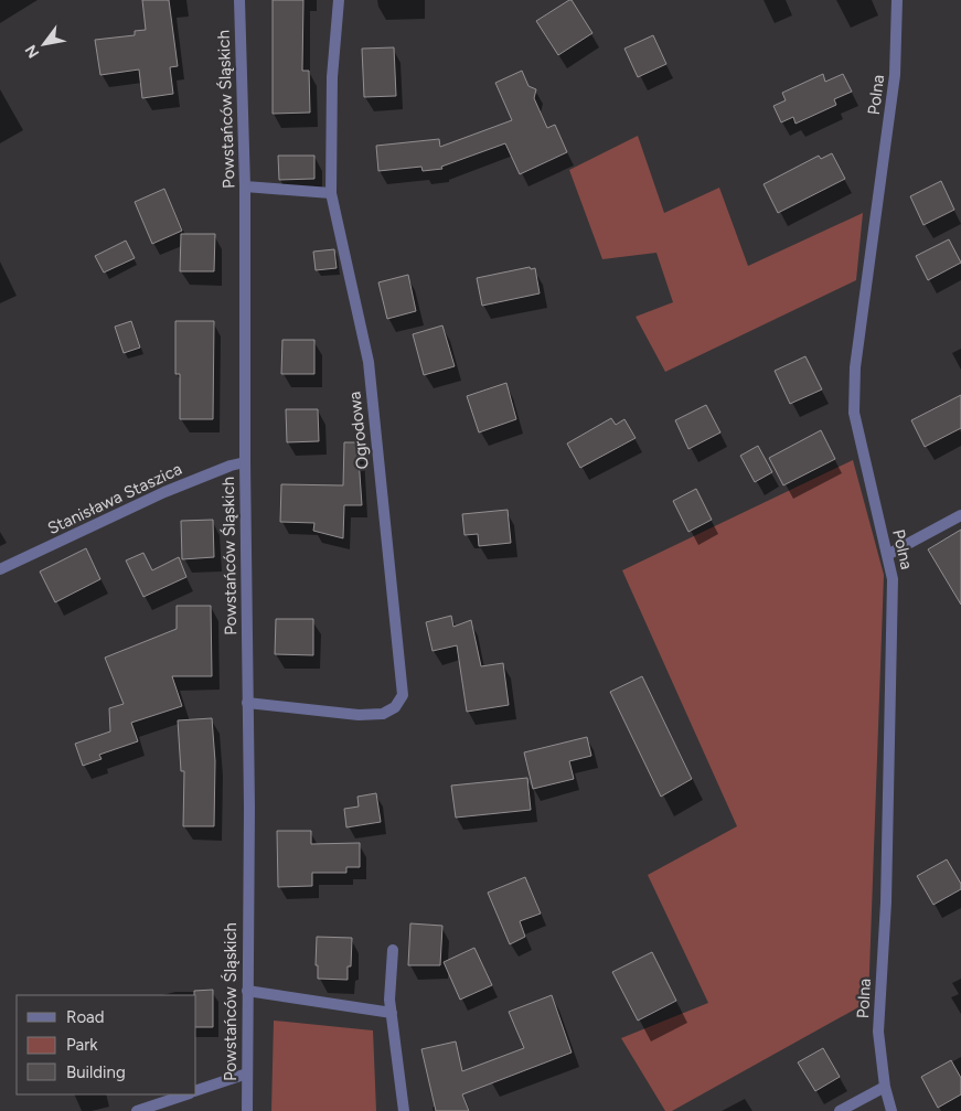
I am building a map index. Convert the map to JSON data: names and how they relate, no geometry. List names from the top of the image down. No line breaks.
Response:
{"streets":{"street":["Polna","Powstańców Śląskich","Ogrodowa","Stanisława Staszica"]},"crossings":[["Powstańców Śląskich","Ogrodowa"],["Powstańców Śląskich","Stanisława Staszica"]],"legend":["Road","Park","Building"],"north":"bottom left"}
